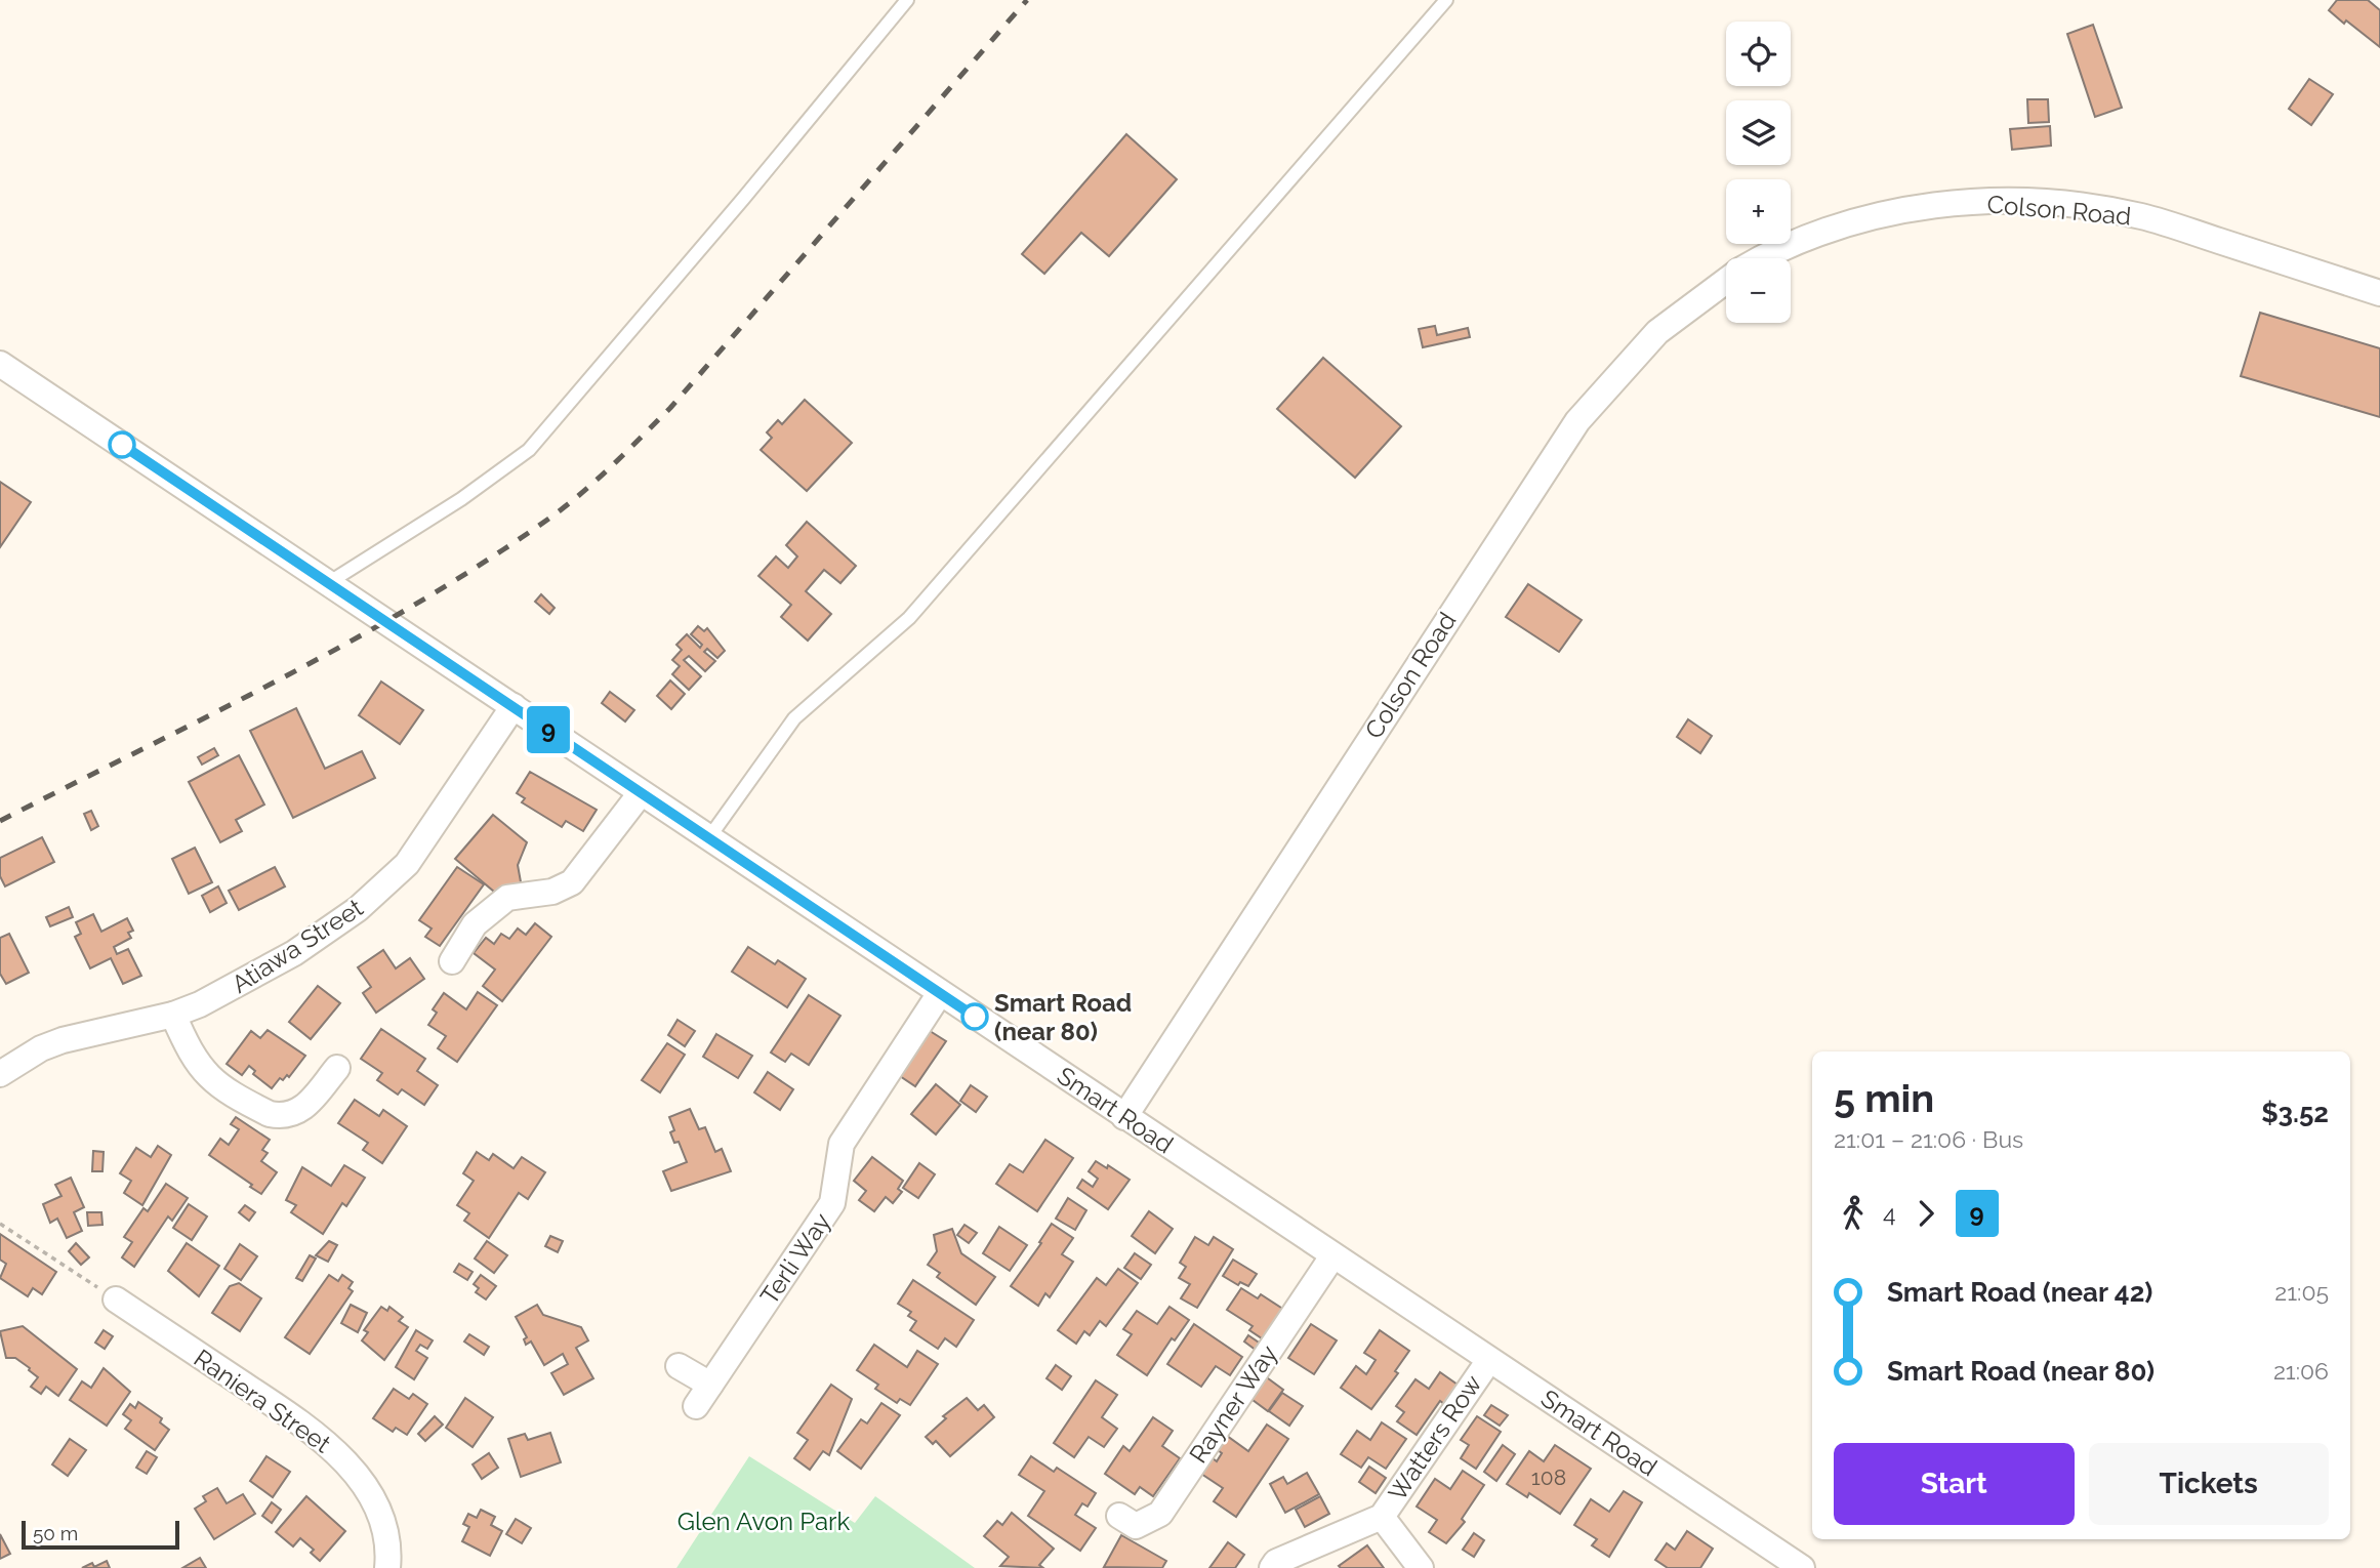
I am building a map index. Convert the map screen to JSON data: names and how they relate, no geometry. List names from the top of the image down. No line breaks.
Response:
{"streets":{"street":["Colson Road","Atiawa Street","Smart Road","Terli Way","Raniera Street","Rayner Way","Watters Row"]},"crossings":[["Colson Road","Smart Road"],["Atiawa Street","Smart Road"],["Smart Road","Terli Way"],["Smart Road","Rayner Way"],["Smart Road","Watters Row"]],"parks":["Glen Avon Park"],"places":["Smart Road (near 80)"],"lines":["bus line 9"],"house_numbers":["108"],"scale_bar":"50 m","page":{"on_map":"9","map_buttons":["+","−"],"heading":["5 min","21:01 – 21:06 · Bus","$3.52"],"legs":["4","9"],"list":[{"name":"Smart Road (near 42)","value":"21:05"},{"name":"Smart Road (near 80)","value":"21:06"}],"buttons":["Start","Tickets"],"scale":"50 m"}}
